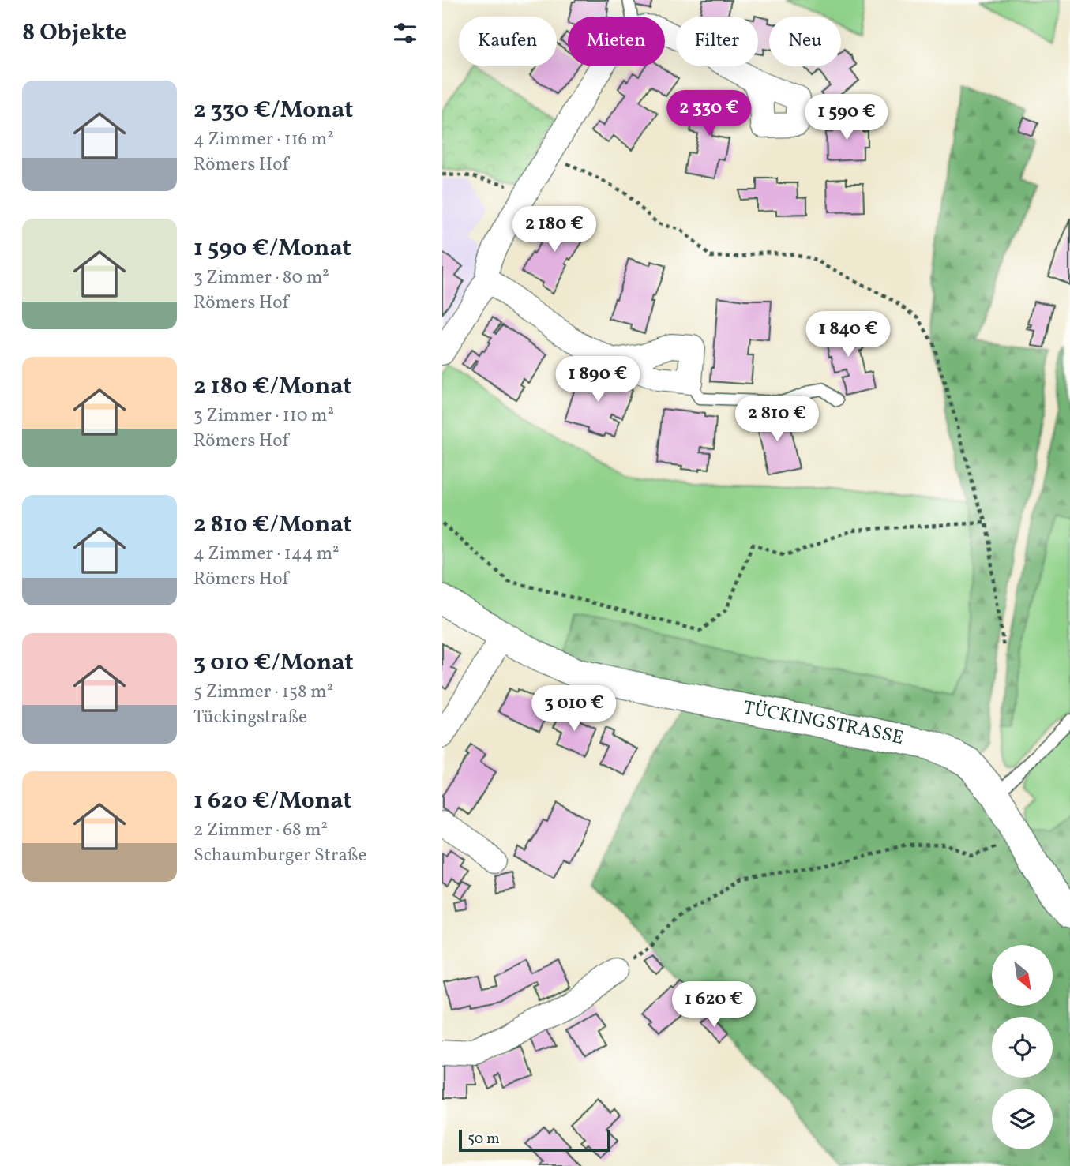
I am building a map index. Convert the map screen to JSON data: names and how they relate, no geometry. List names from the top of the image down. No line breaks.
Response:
{"streets":{"street":["TÜCKINGSTRASSE"]},"scale_bar":"50 m","north":"bottom right","page":{"heading":"8 Objekte","chip":["Kaufen","Mieten","Filter","Neu"],"list":[{"name":"2 330 €/Monat","note":"4 Zimmer · 116 m² · Römers Hof"},{"name":"1 590 €/Monat","note":"3 Zimmer · 80 m² · Römers Hof"},{"name":"2 180 €/Monat","note":"3 Zimmer · 110 m² · Römers Hof"},{"name":"2 810 €/Monat","note":"4 Zimmer · 144 m² · Römers Hof"},{"name":"3 010 €/Monat","note":"5 Zimmer · 158 m² · Tückingstraße"},{"name":"1 620 €/Monat","note":"2 Zimmer · 68 m² · Schaumburger Straße"}],"price":["2 330 €","1 590 €","2 180 €","1 840 €","1 890 €","2 810 €","3 010 €","1 620 €"],"scale":"50 m"}}
